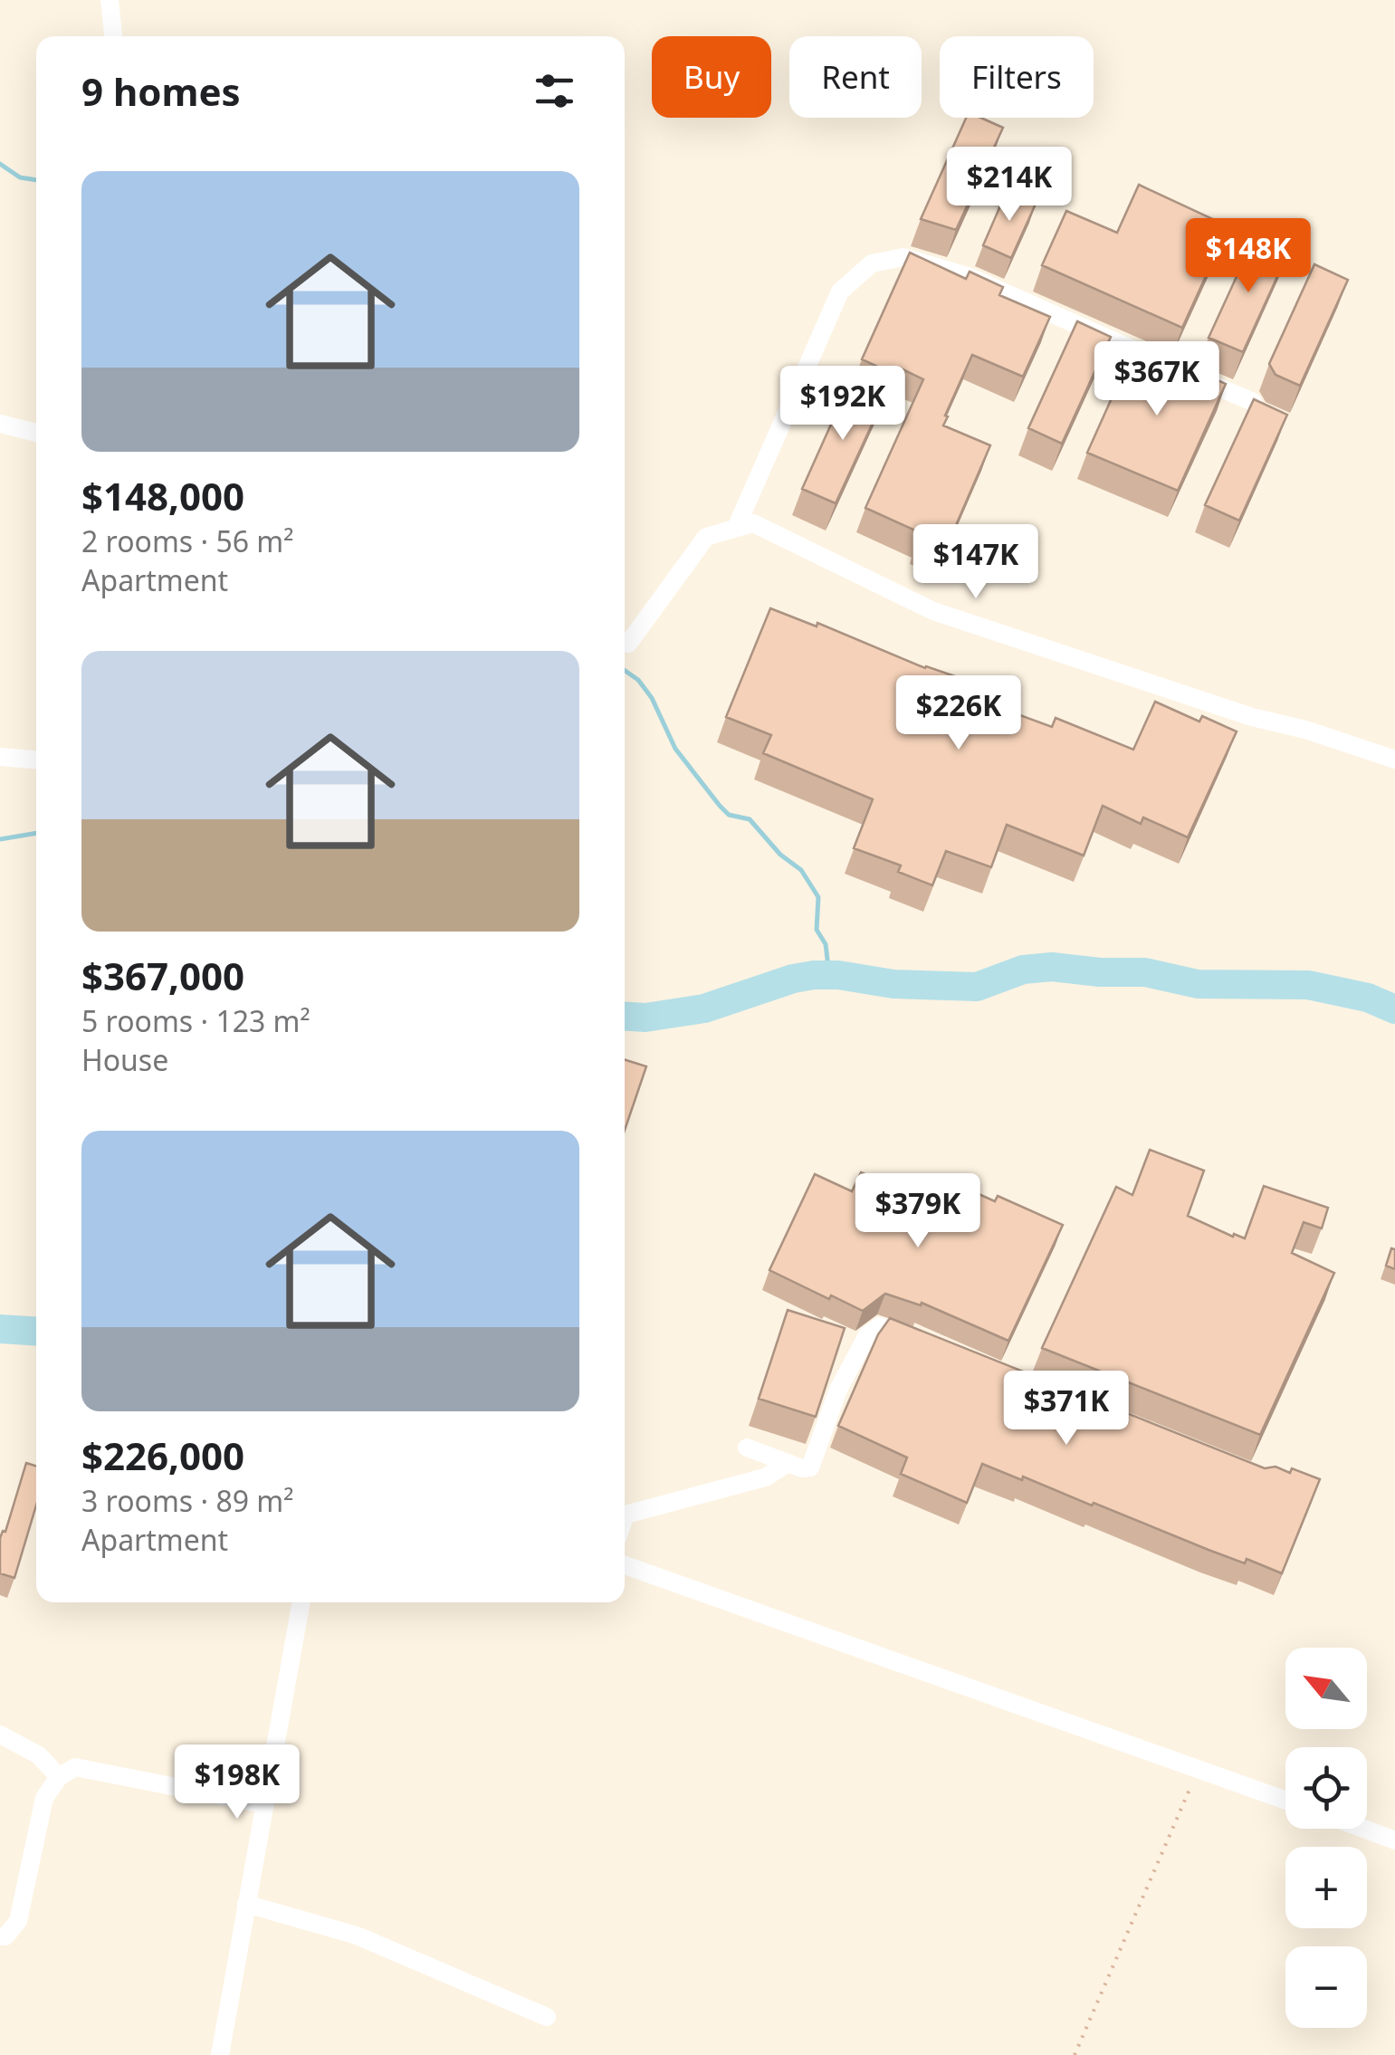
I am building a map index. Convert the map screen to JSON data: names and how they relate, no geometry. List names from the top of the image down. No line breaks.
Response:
{"north":"top left","page":{"chip":["Buy","Rent","Filters"],"heading":"9 homes","list":[{"name":"$148,000","note":"2 rooms · 56 m² · Apartment"},{"name":"$367,000","note":"5 rooms · 123 m² · House"},{"name":"$226,000","note":"3 rooms · 89 m² · Apartment"}],"price":["$214K","$148K","$367K","$192K","$147K","$226K","$379K","$371K","$198K"],"map_buttons":["+","−"]}}
